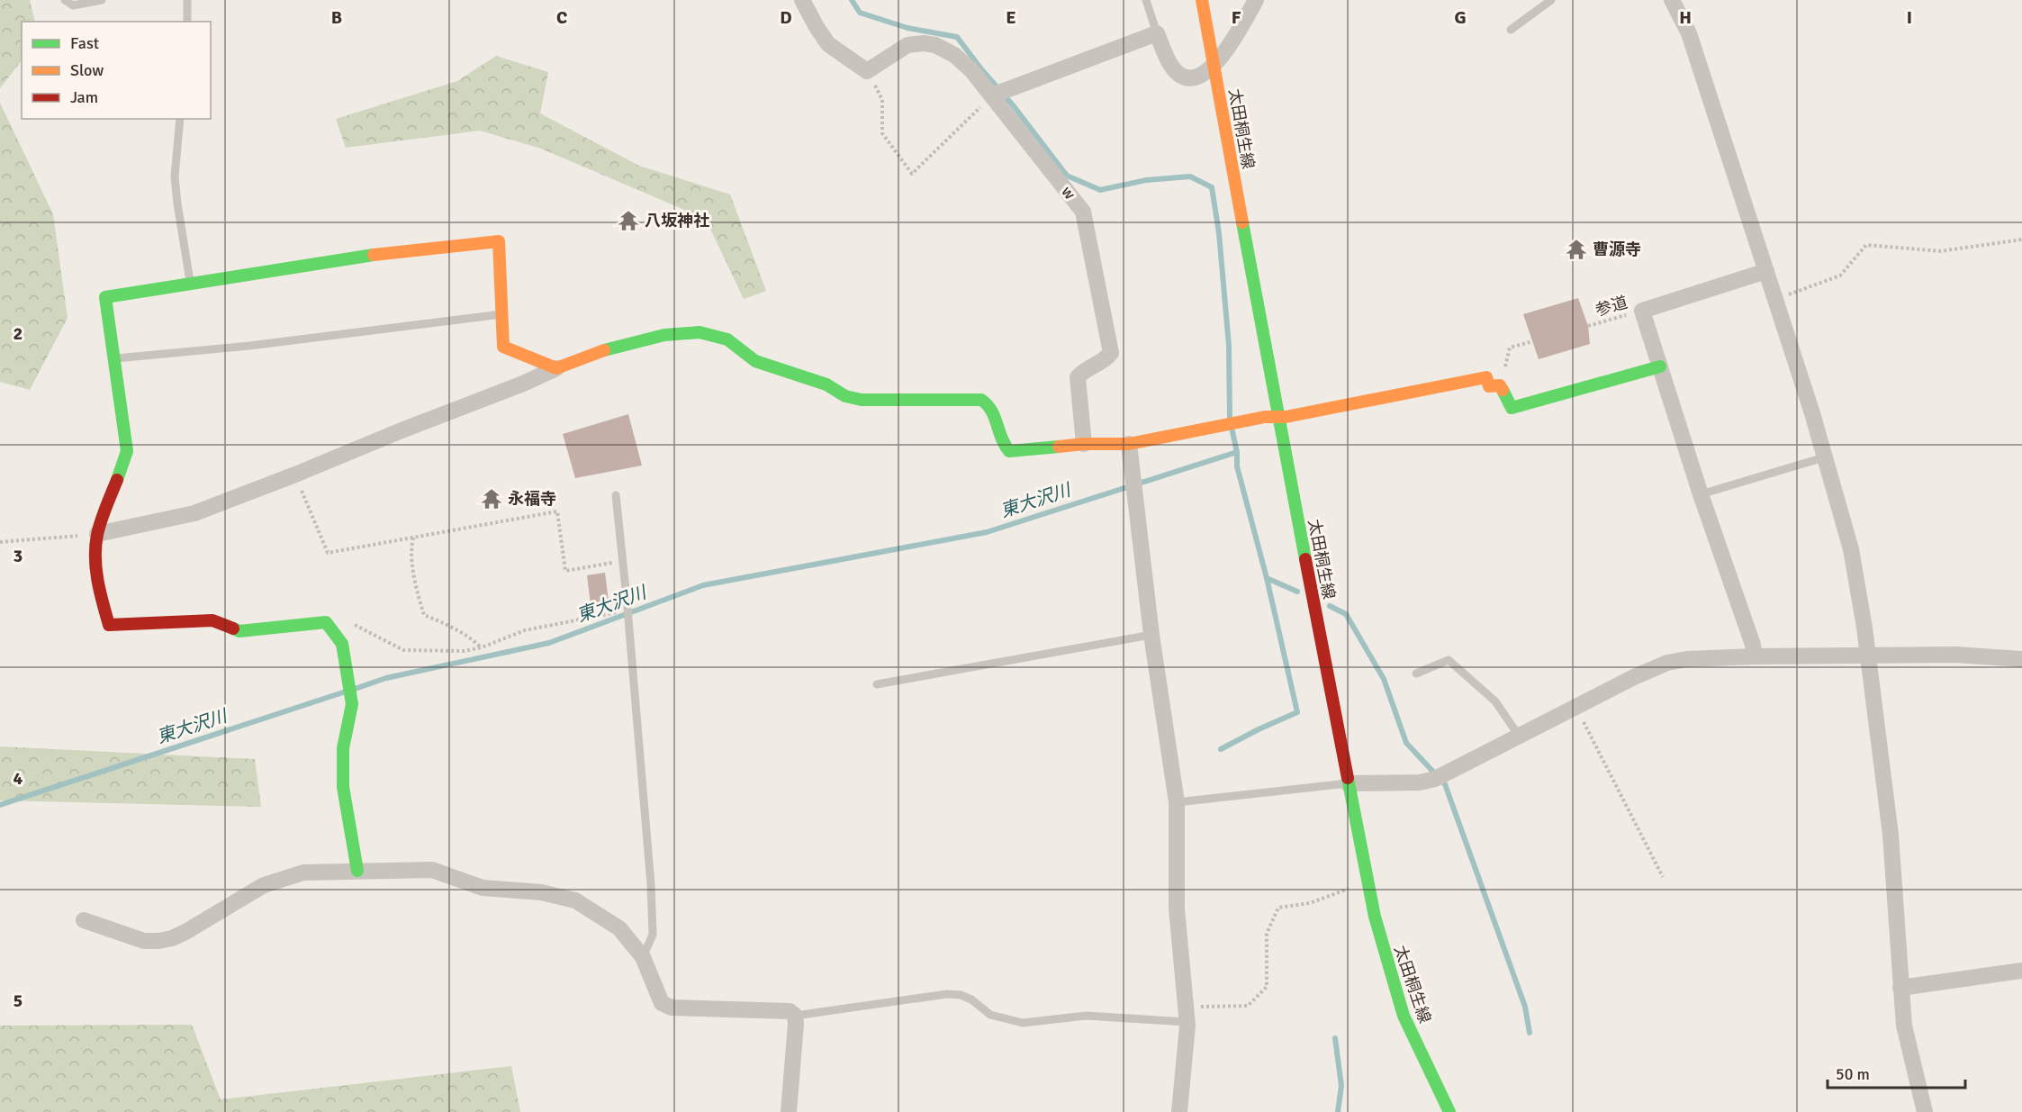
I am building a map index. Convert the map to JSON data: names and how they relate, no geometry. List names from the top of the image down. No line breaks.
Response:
{"streets":{"street":["太田桐生線","w"],"path":["参道"]},"water":["東大沢川"],"places":{"temple":["八坂神社","曹源寺","永福寺"]},"legend":["Fast","Slow","Jam"],"scale_bar":"50 m","grid":{"columns":["B","C","D","E","F","G","H","I"],"rows":["2","3","4","5"]}}
